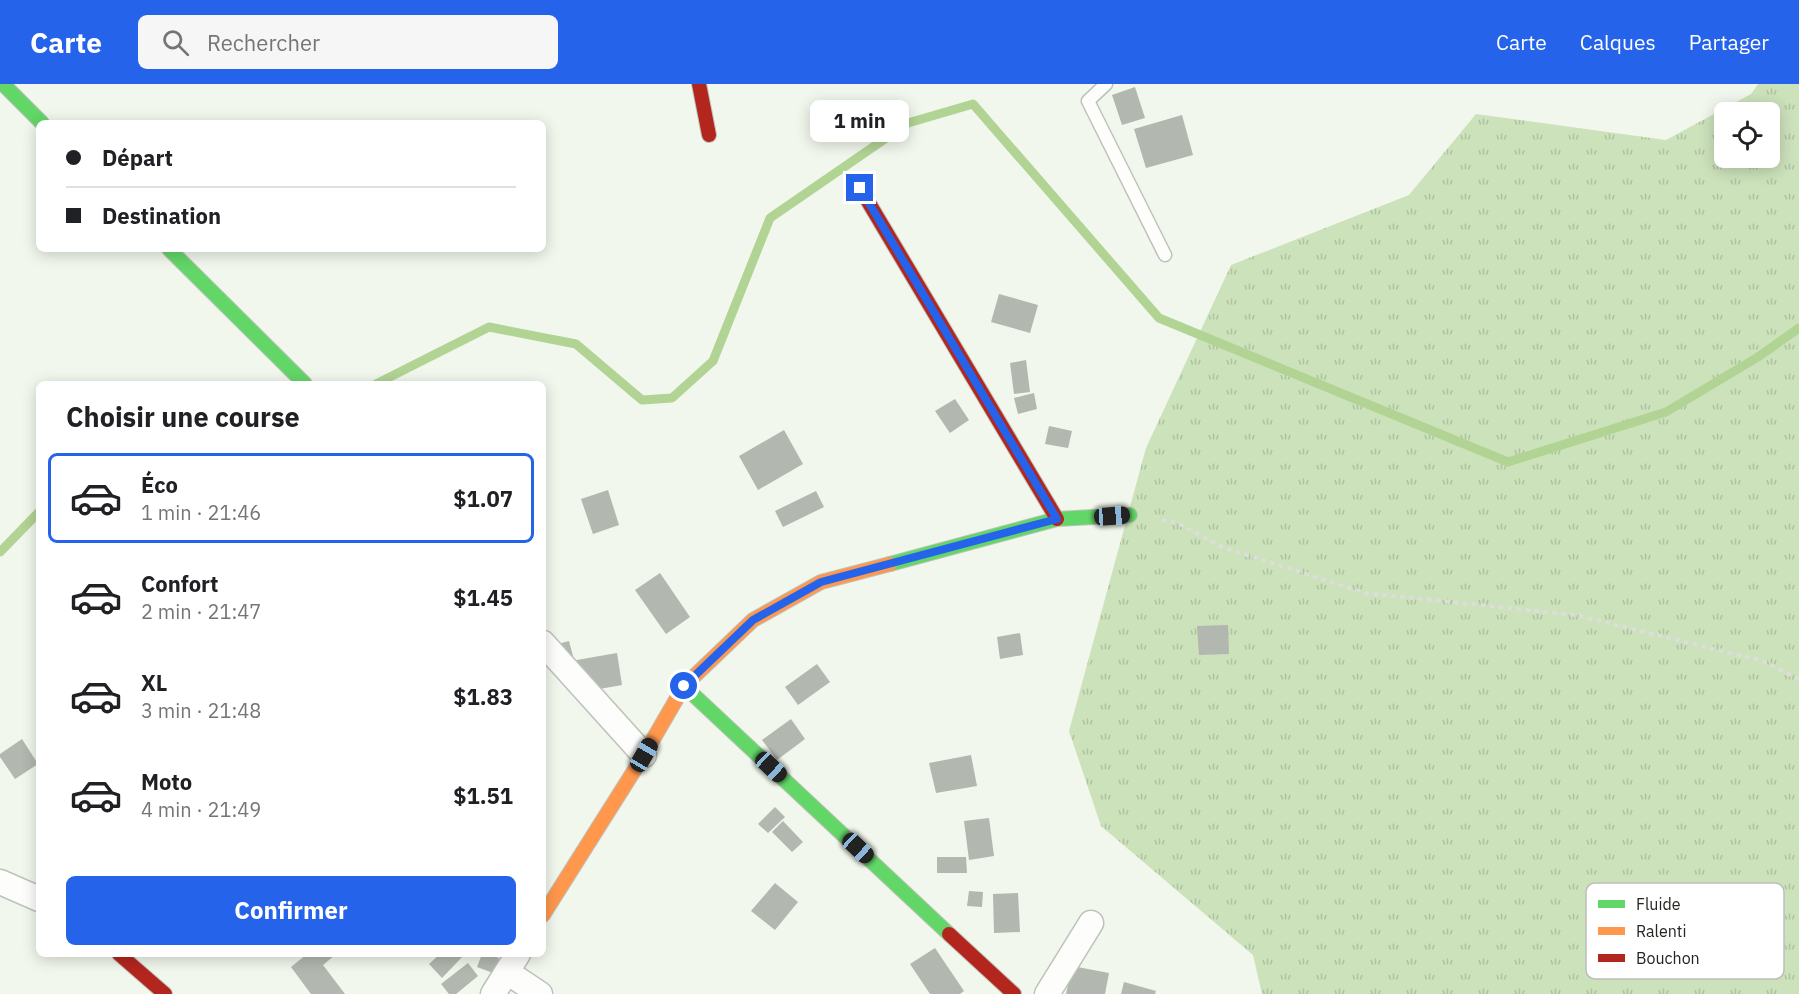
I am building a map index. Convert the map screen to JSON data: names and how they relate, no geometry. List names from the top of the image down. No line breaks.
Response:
{"legend":["Fluide","Ralenti","Bouchon"],"page":{"header":"Carte","search":"Rechercher","nav":["Carte","Calques","Partager"],"bubble":"1 min","banner":["Départ","Destination"],"heading":"Choisir une course","list":[{"name":"Éco","note":"1 min · 21:46","value":"$1.07"},{"name":"Confort","note":"2 min · 21:47","value":"$1.45"},{"name":"XL","note":"3 min · 21:48","value":"$1.83"},{"name":"Moto","note":"4 min · 21:49","value":"$1.51"}],"buttons":"Confirmer"}}
